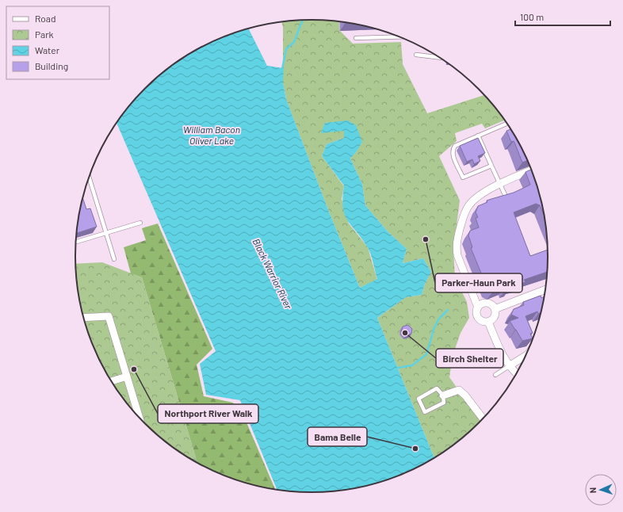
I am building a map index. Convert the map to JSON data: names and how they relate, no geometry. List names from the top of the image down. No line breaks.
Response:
{"water":["William Bacon Oliver Lake","Black Warrior River"],"places":["Parker-Haun Park","Birch Shelter","Northport River Walk","Bama Belle"],"legend":["Road","Park","Water","Building"],"scale_bar":"100 m","north":"left"}
